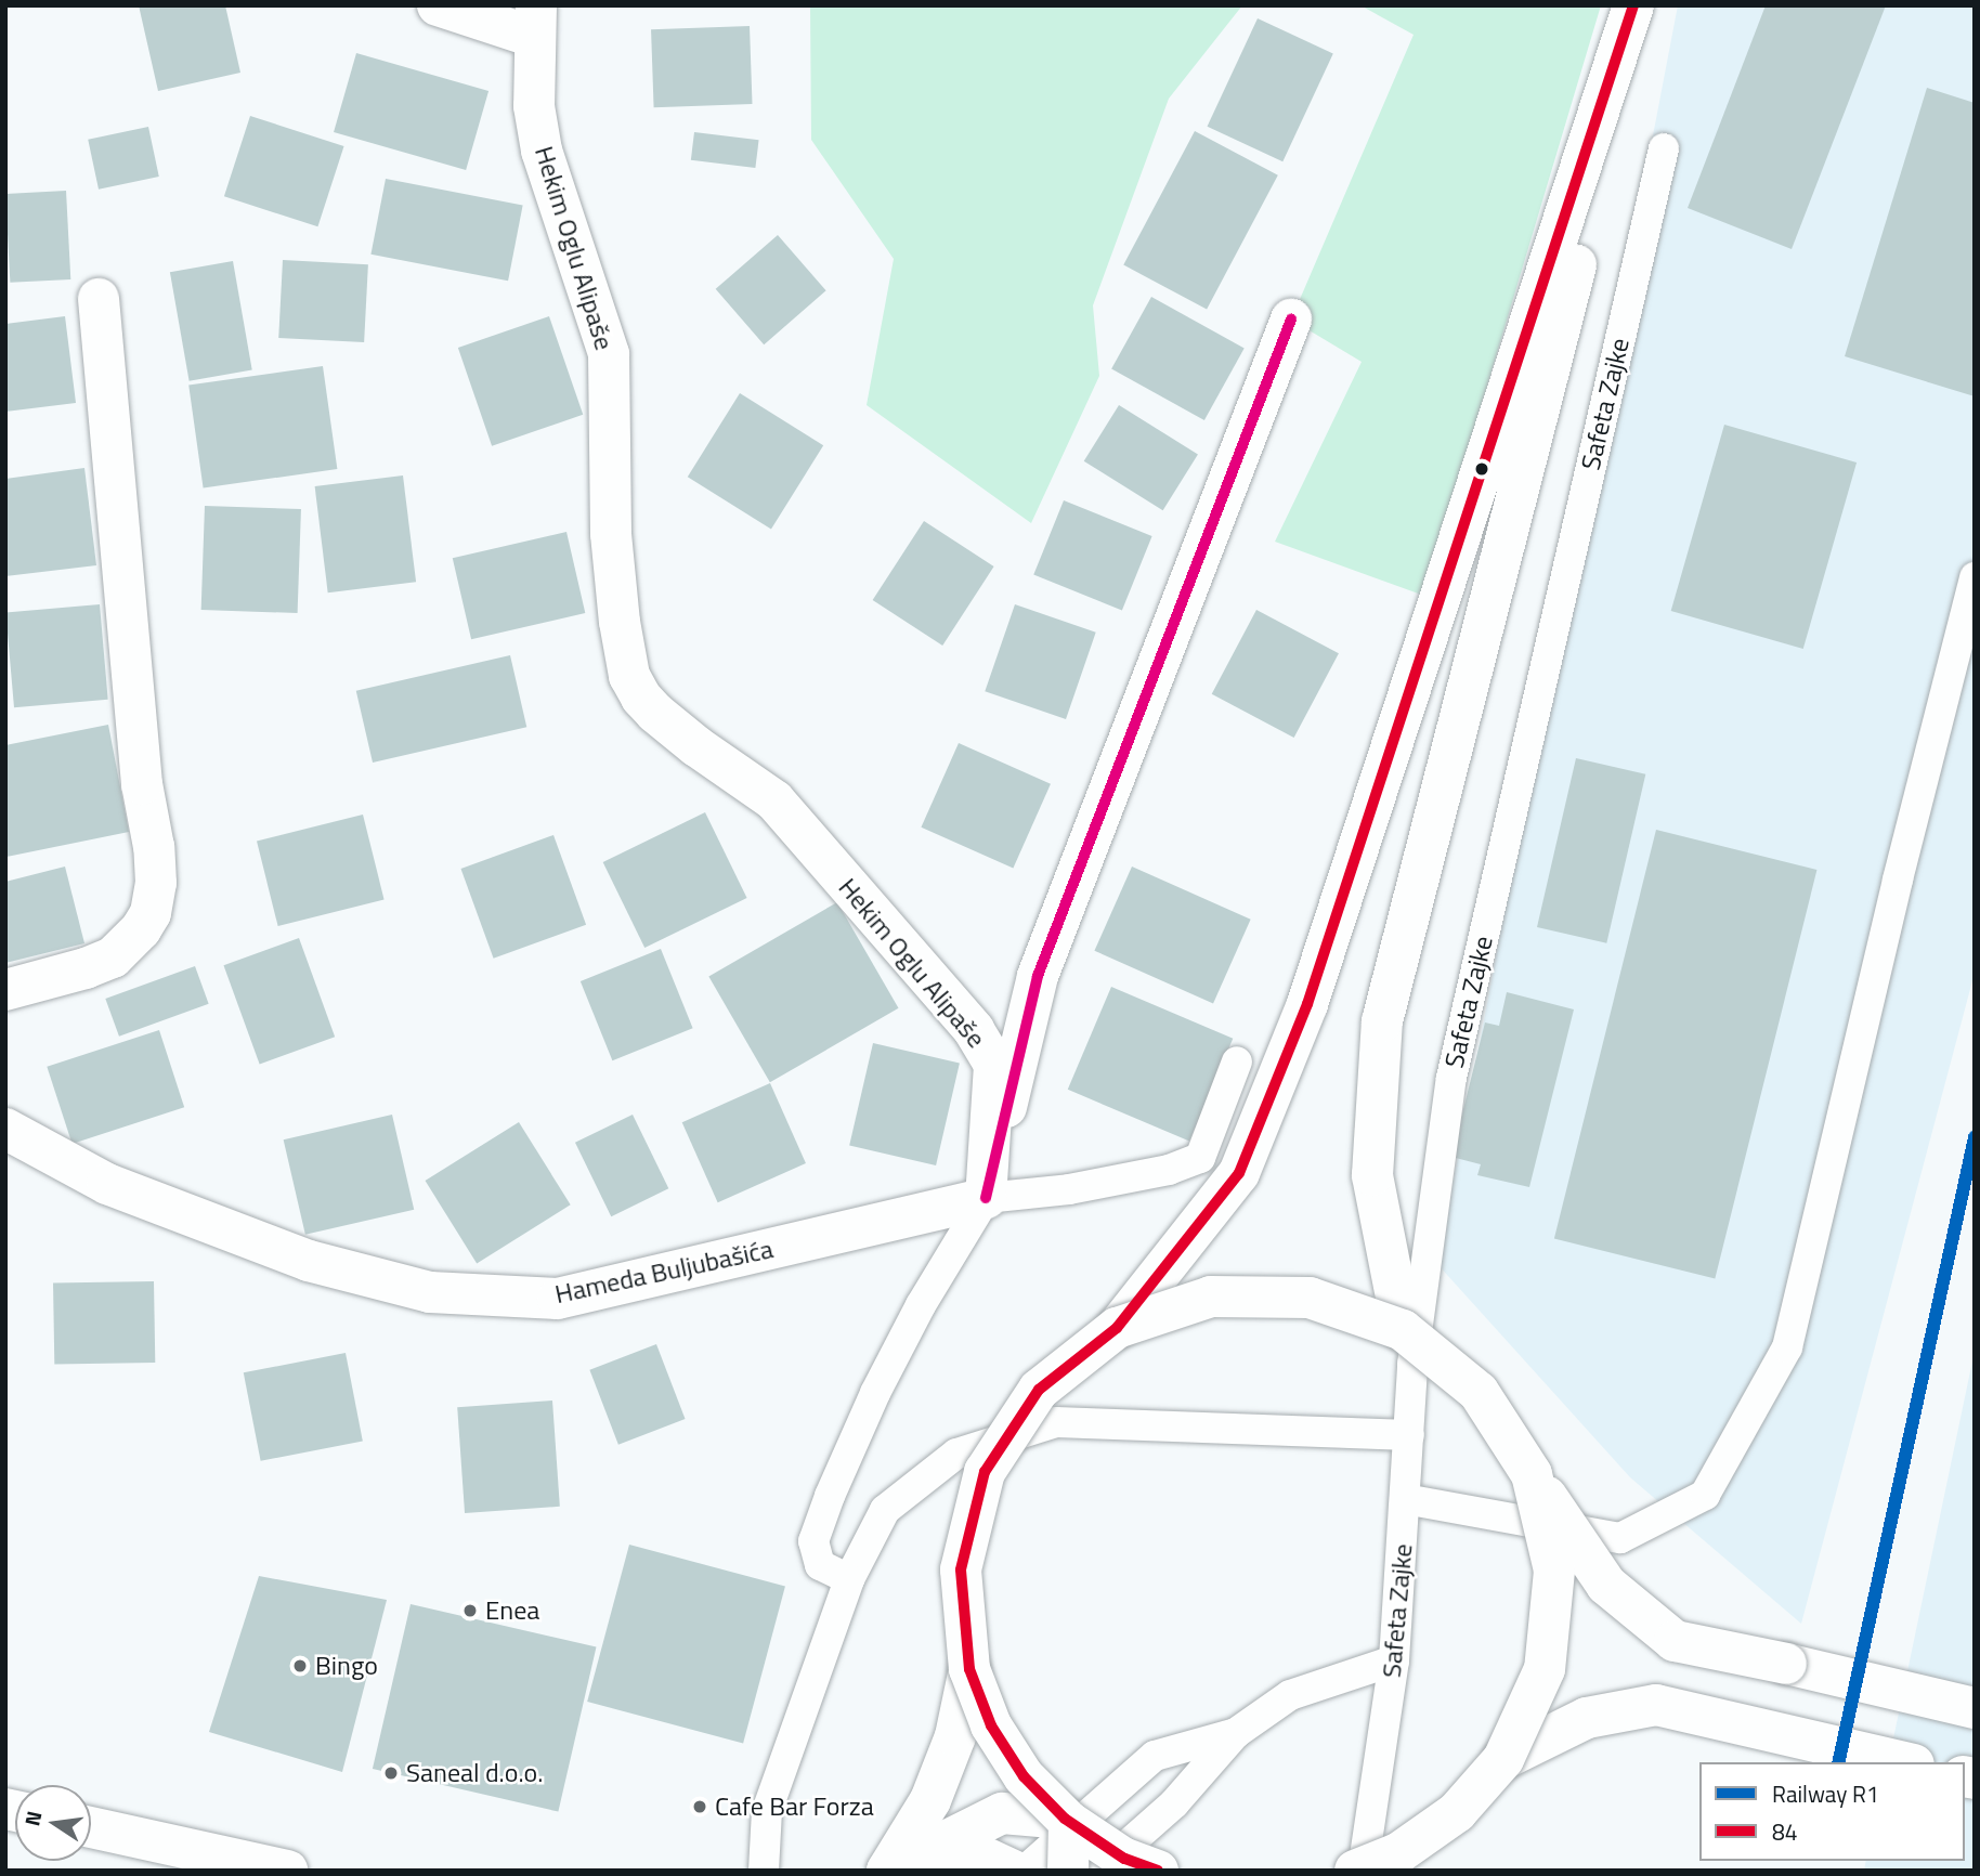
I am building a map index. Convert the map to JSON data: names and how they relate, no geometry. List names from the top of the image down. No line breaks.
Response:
{"streets":{"main road":["Hekim Oglu Alipaše","Hameda Buljubašića"],"lane":["Safeta Zajke"]},"crossings":[["Hekim Oglu Alipaše","Hameda Buljubašića"]],"places":["Enea","Bingo","Saneal d.o.o.","Cafe Bar Forza"],"lines":["transit line 84","rail line R1"],"legend":["Railway R1","84"],"north":"left"}
